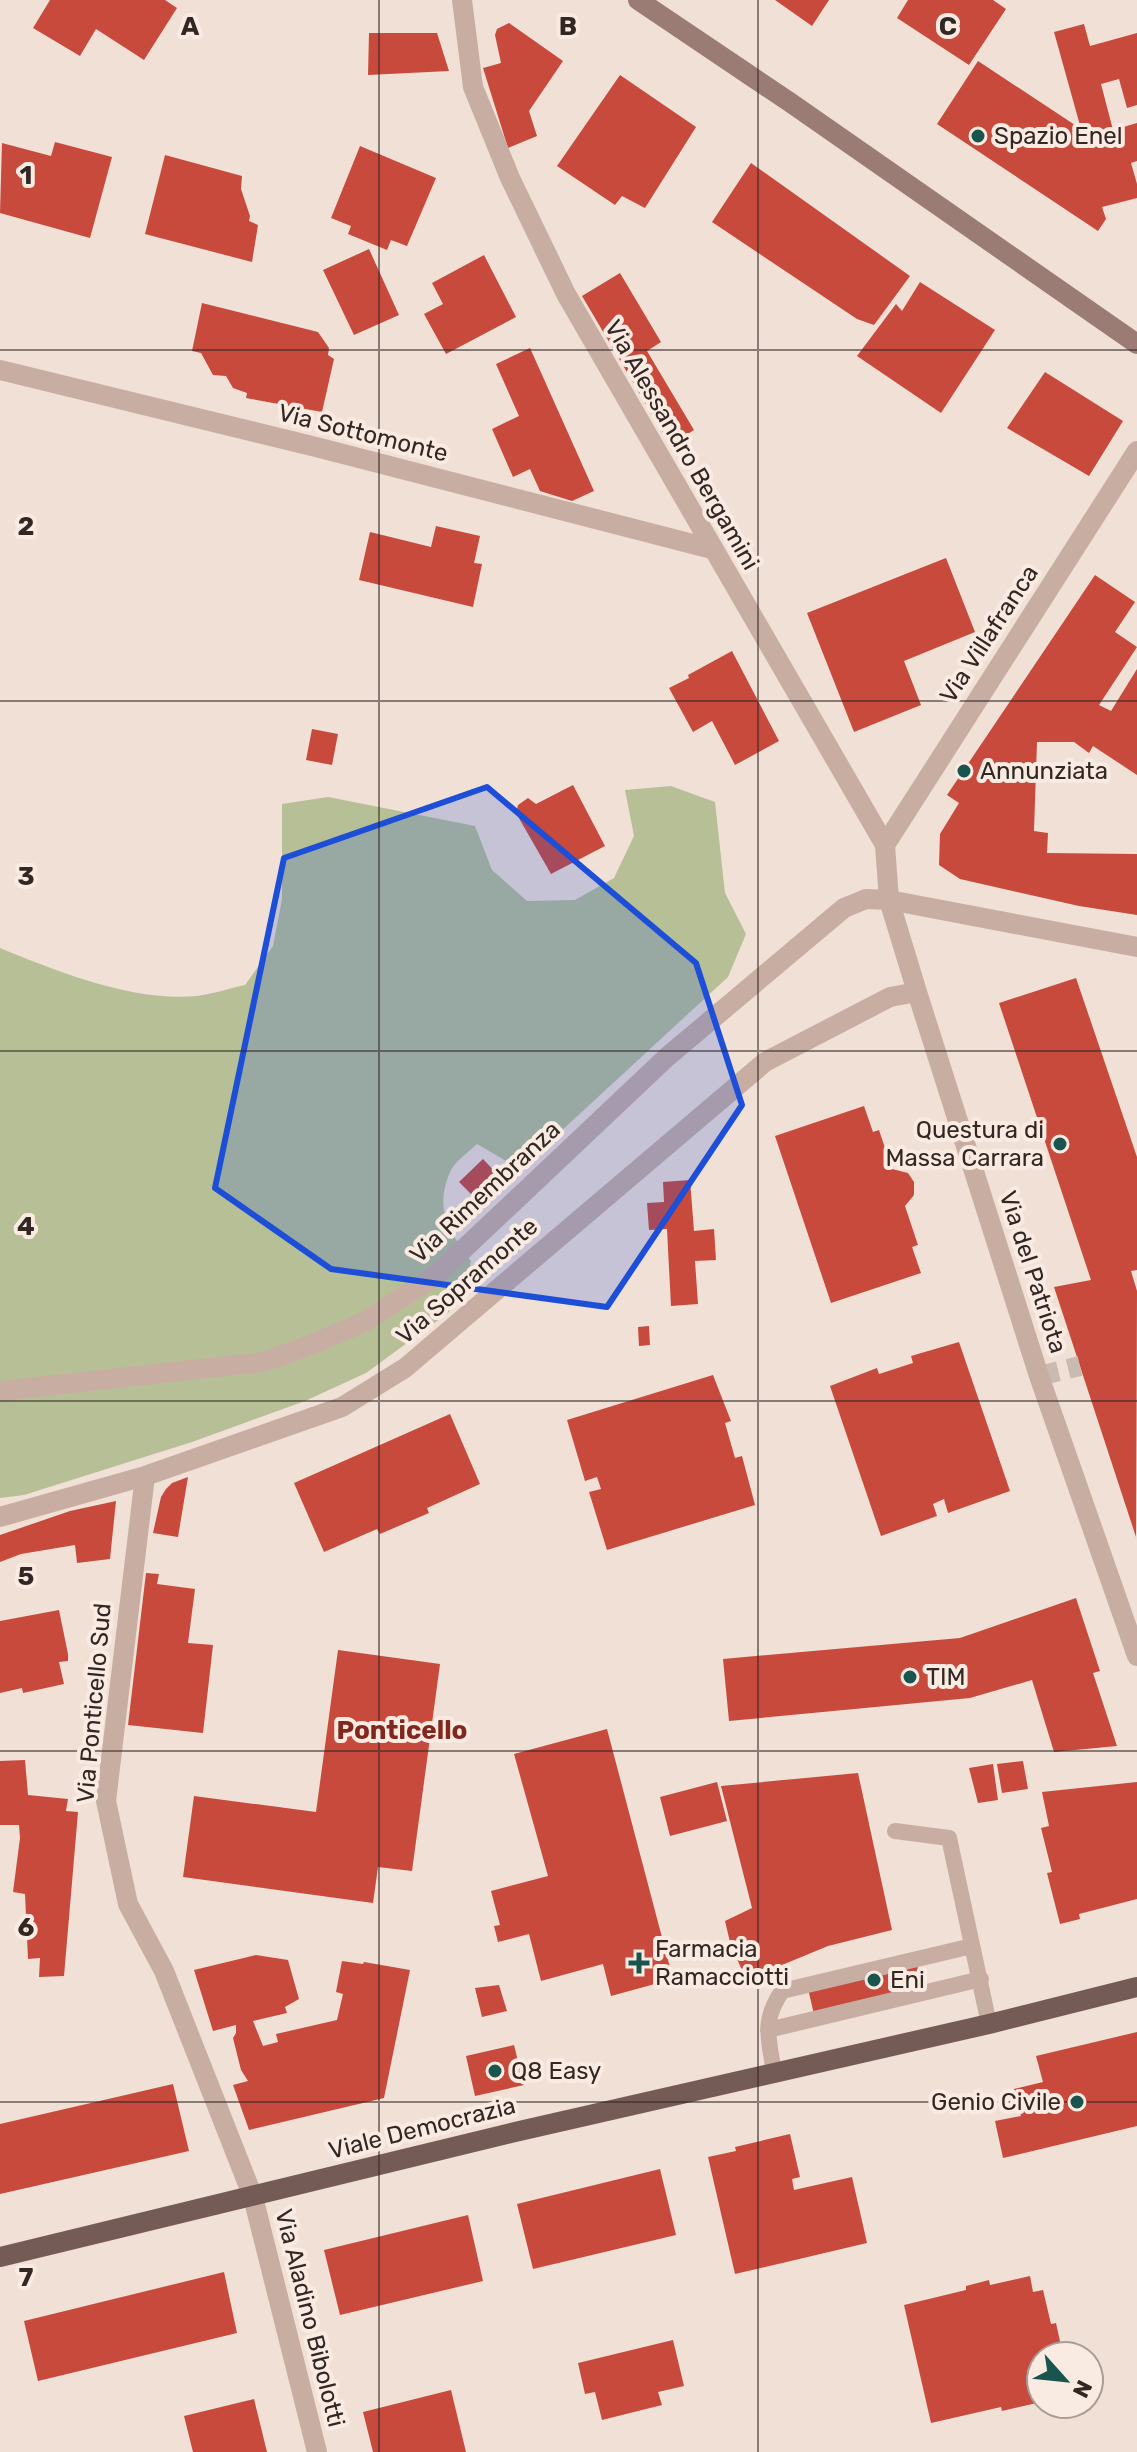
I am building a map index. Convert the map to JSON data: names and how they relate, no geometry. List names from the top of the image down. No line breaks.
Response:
{"streets":{"main road":["Viale Democrazia"],"street":["Via Sottomonte","Via Alessandro Bergamini","Via Villafranca","Via Rimembranza","Via del Patriota","Via Sopramonte","Via Ponticello Sud","Via Aladino Bibolotti"]},"crossings":[["Via Sottomonte","Via Alessandro Bergamini"],["Via Alessandro Bergamini","Via Villafranca"],["Via Alessandro Bergamini","Via Rimembranza"],["Via Alessandro Bergamini","Via del Patriota"],["Via Rimembranza","Via del Patriota"],["Via del Patriota","Via Sopramonte"],["Via Sopramonte","Via Ponticello Sud"],["Via Ponticello Sud","Viale Democrazia"],["Via Ponticello Sud","Via Aladino Bibolotti"],["Viale Democrazia","Via Aladino Bibolotti"]],"districts":["Ponticello"],"places":{"other":["Spazio Enel","Annunziata","Questura di Massa Carrara","TIM","Eni","Q8 Easy","Genio Civile"],"health":["Farmacia Ramacciotti"]},"north":"bottom right","grid":{"columns":["A","B","C"],"rows":["1","2","3","4","5","6","7"]}}
